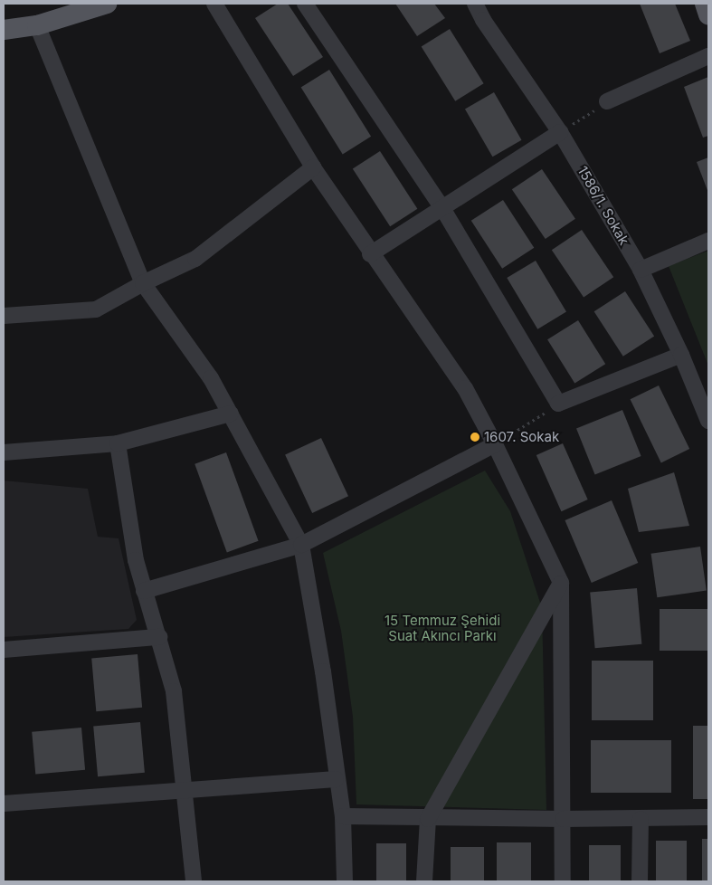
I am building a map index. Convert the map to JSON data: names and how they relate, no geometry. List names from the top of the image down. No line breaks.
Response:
{"streets":{"street":["1586/1. Sokak"]},"parks":["15 Temmuz Şehidi Suat Akıncı Parkı"],"places":["1607. Sokak"]}
